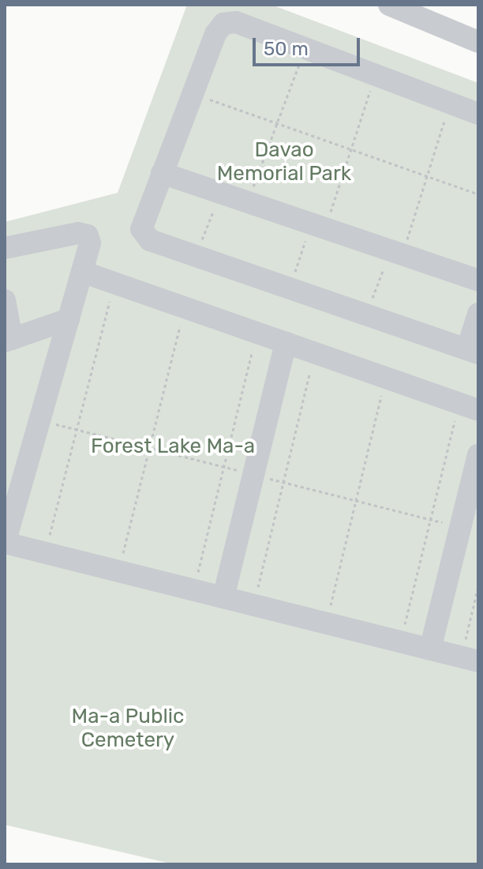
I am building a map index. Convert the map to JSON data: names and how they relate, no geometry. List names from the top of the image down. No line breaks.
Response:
{"parks":["Davao Memorial Park","Forest Lake Ma-a","Ma-a Public Cemetery"],"scale_bar":"50 m"}
